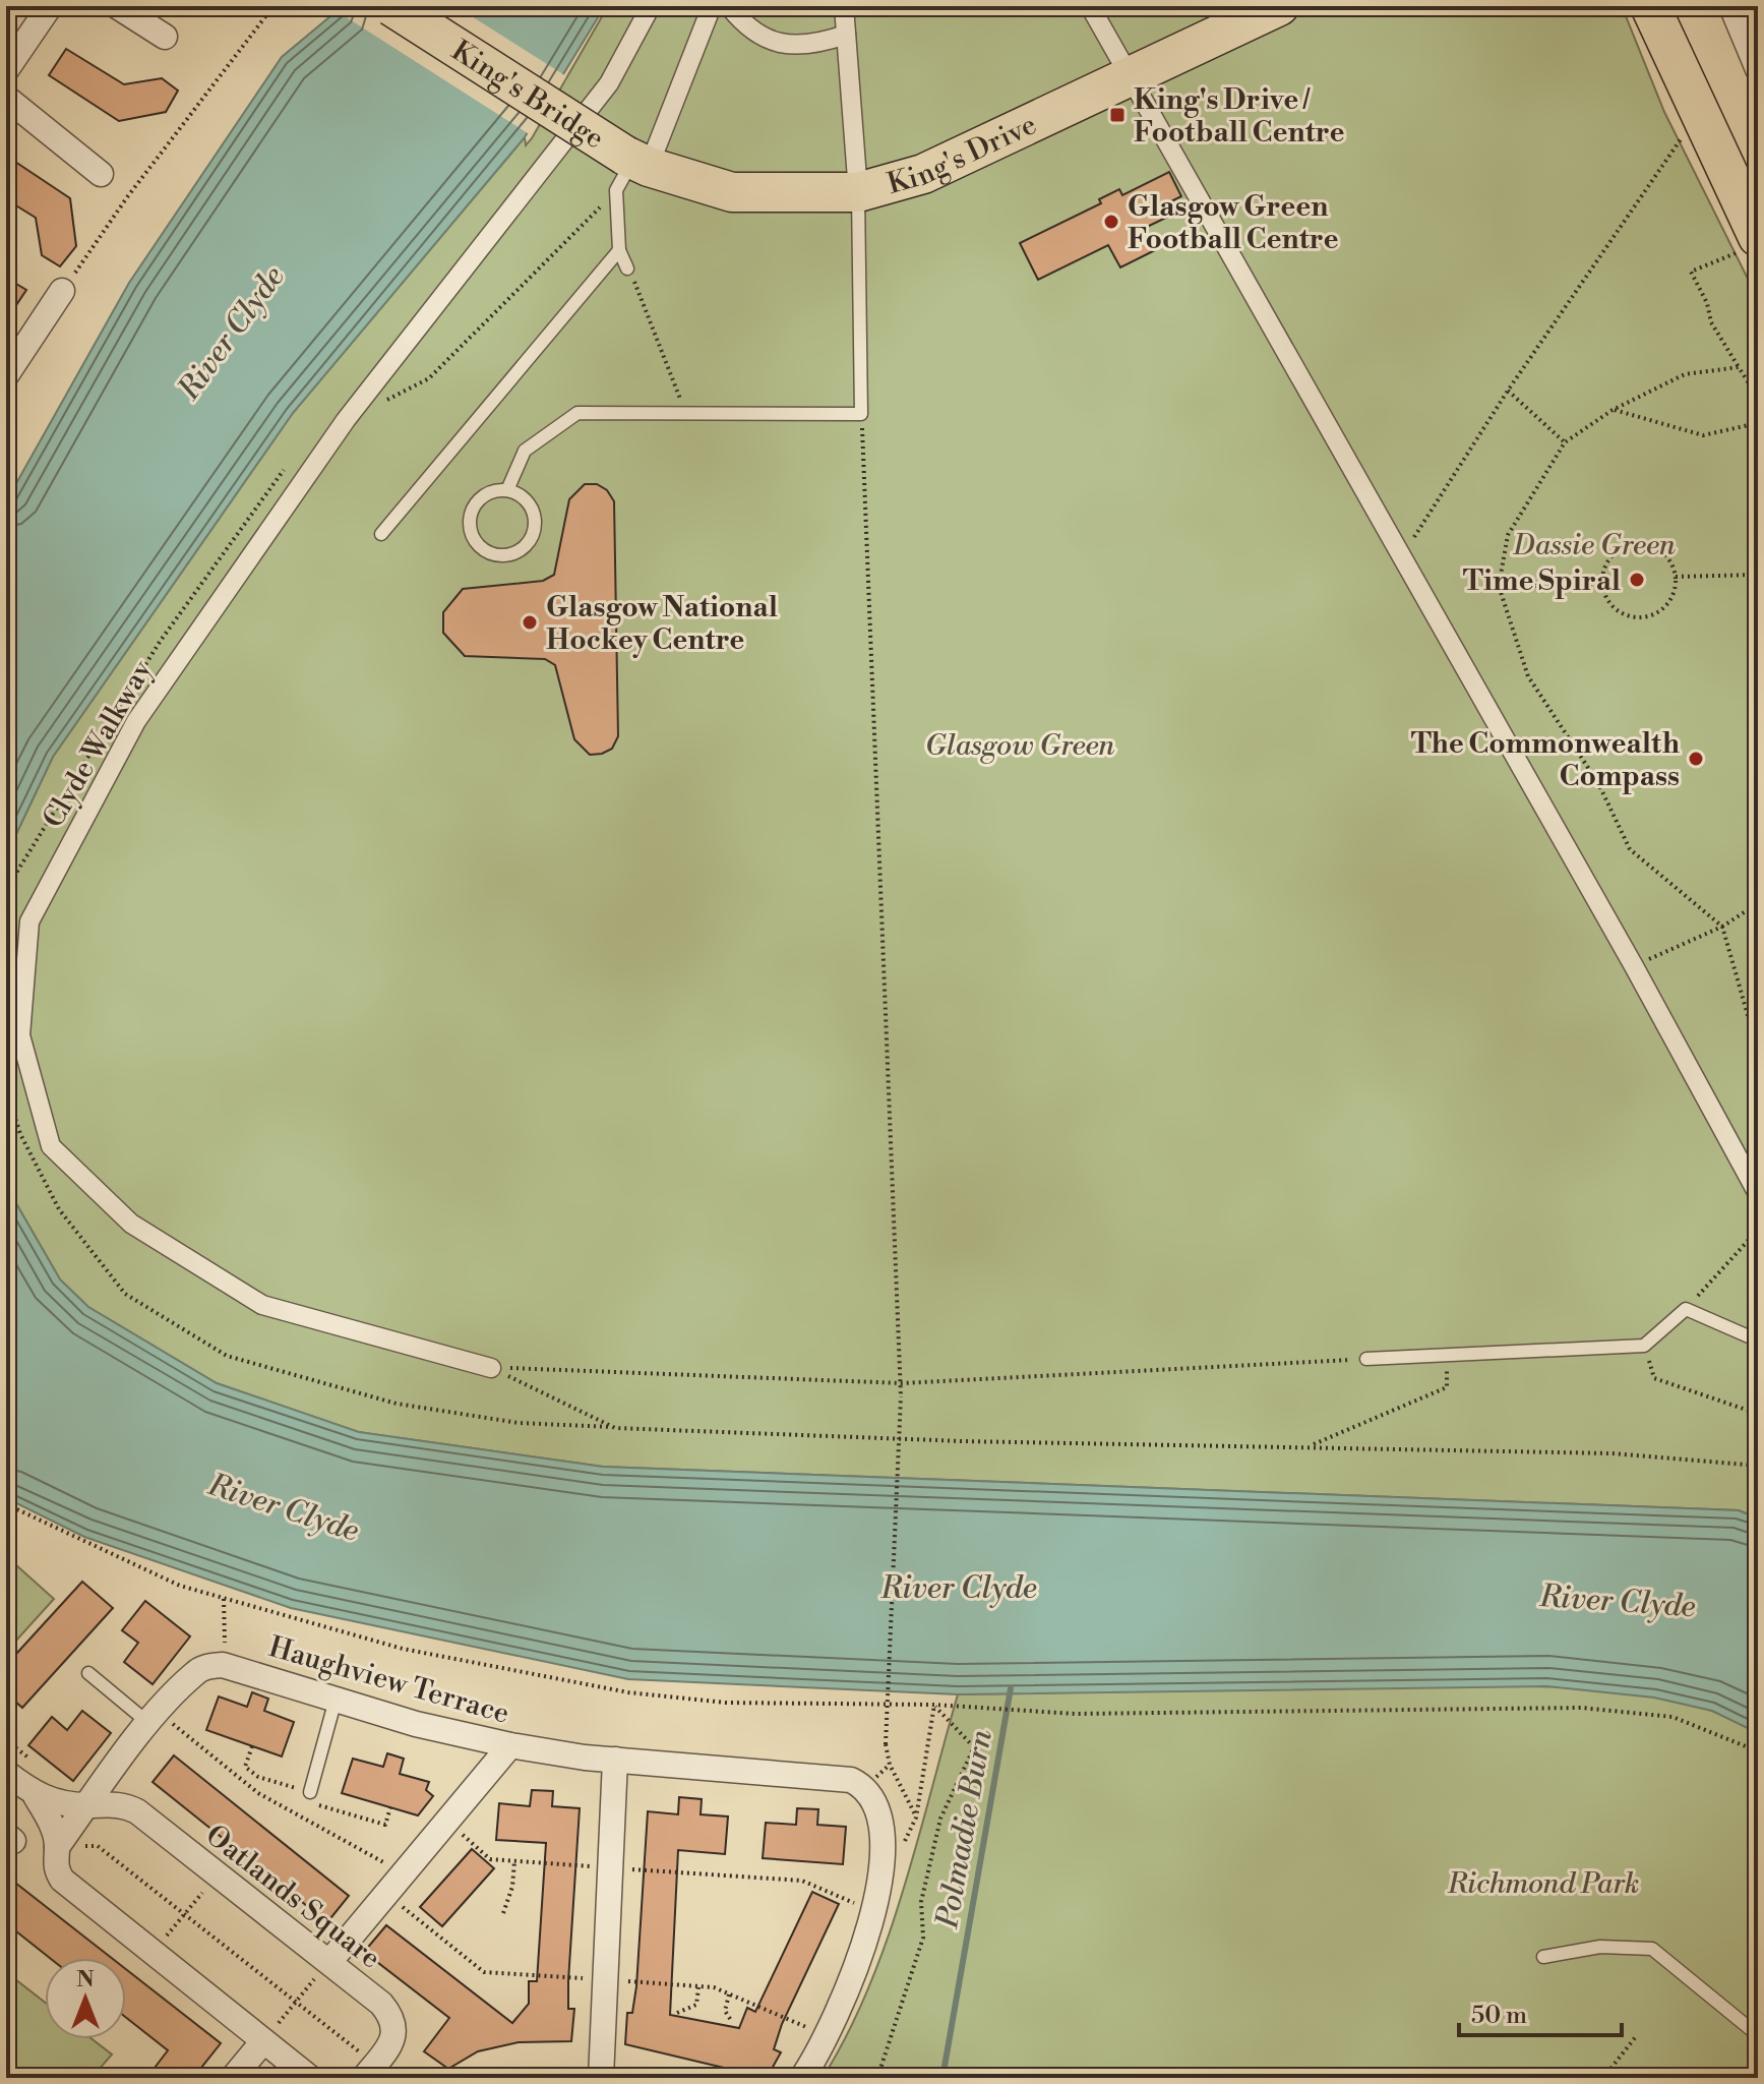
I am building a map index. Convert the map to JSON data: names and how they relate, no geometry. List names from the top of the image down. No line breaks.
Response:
{"streets":{"main road":["King's Bridge","King's Drive"],"street":["Clyde Walkway","Haughview Terrace","Oatlands Square"]},"crossings":[["King's Bridge","King's Drive"],["Haughview Terrace","Oatlands Square"]],"water":["River Clyde","Polmadie Burn"],"parks":["Dassie Green","Glasgow Green","Richmond Park"],"places":{"transit":["King's Drive / Football Centre"],"other":["Glasgow Green Football Centre","Time Spiral","Glasgow National Hockey Centre","The Commonwealth Compass"]},"scale_bar":"50 m","north":"top"}
